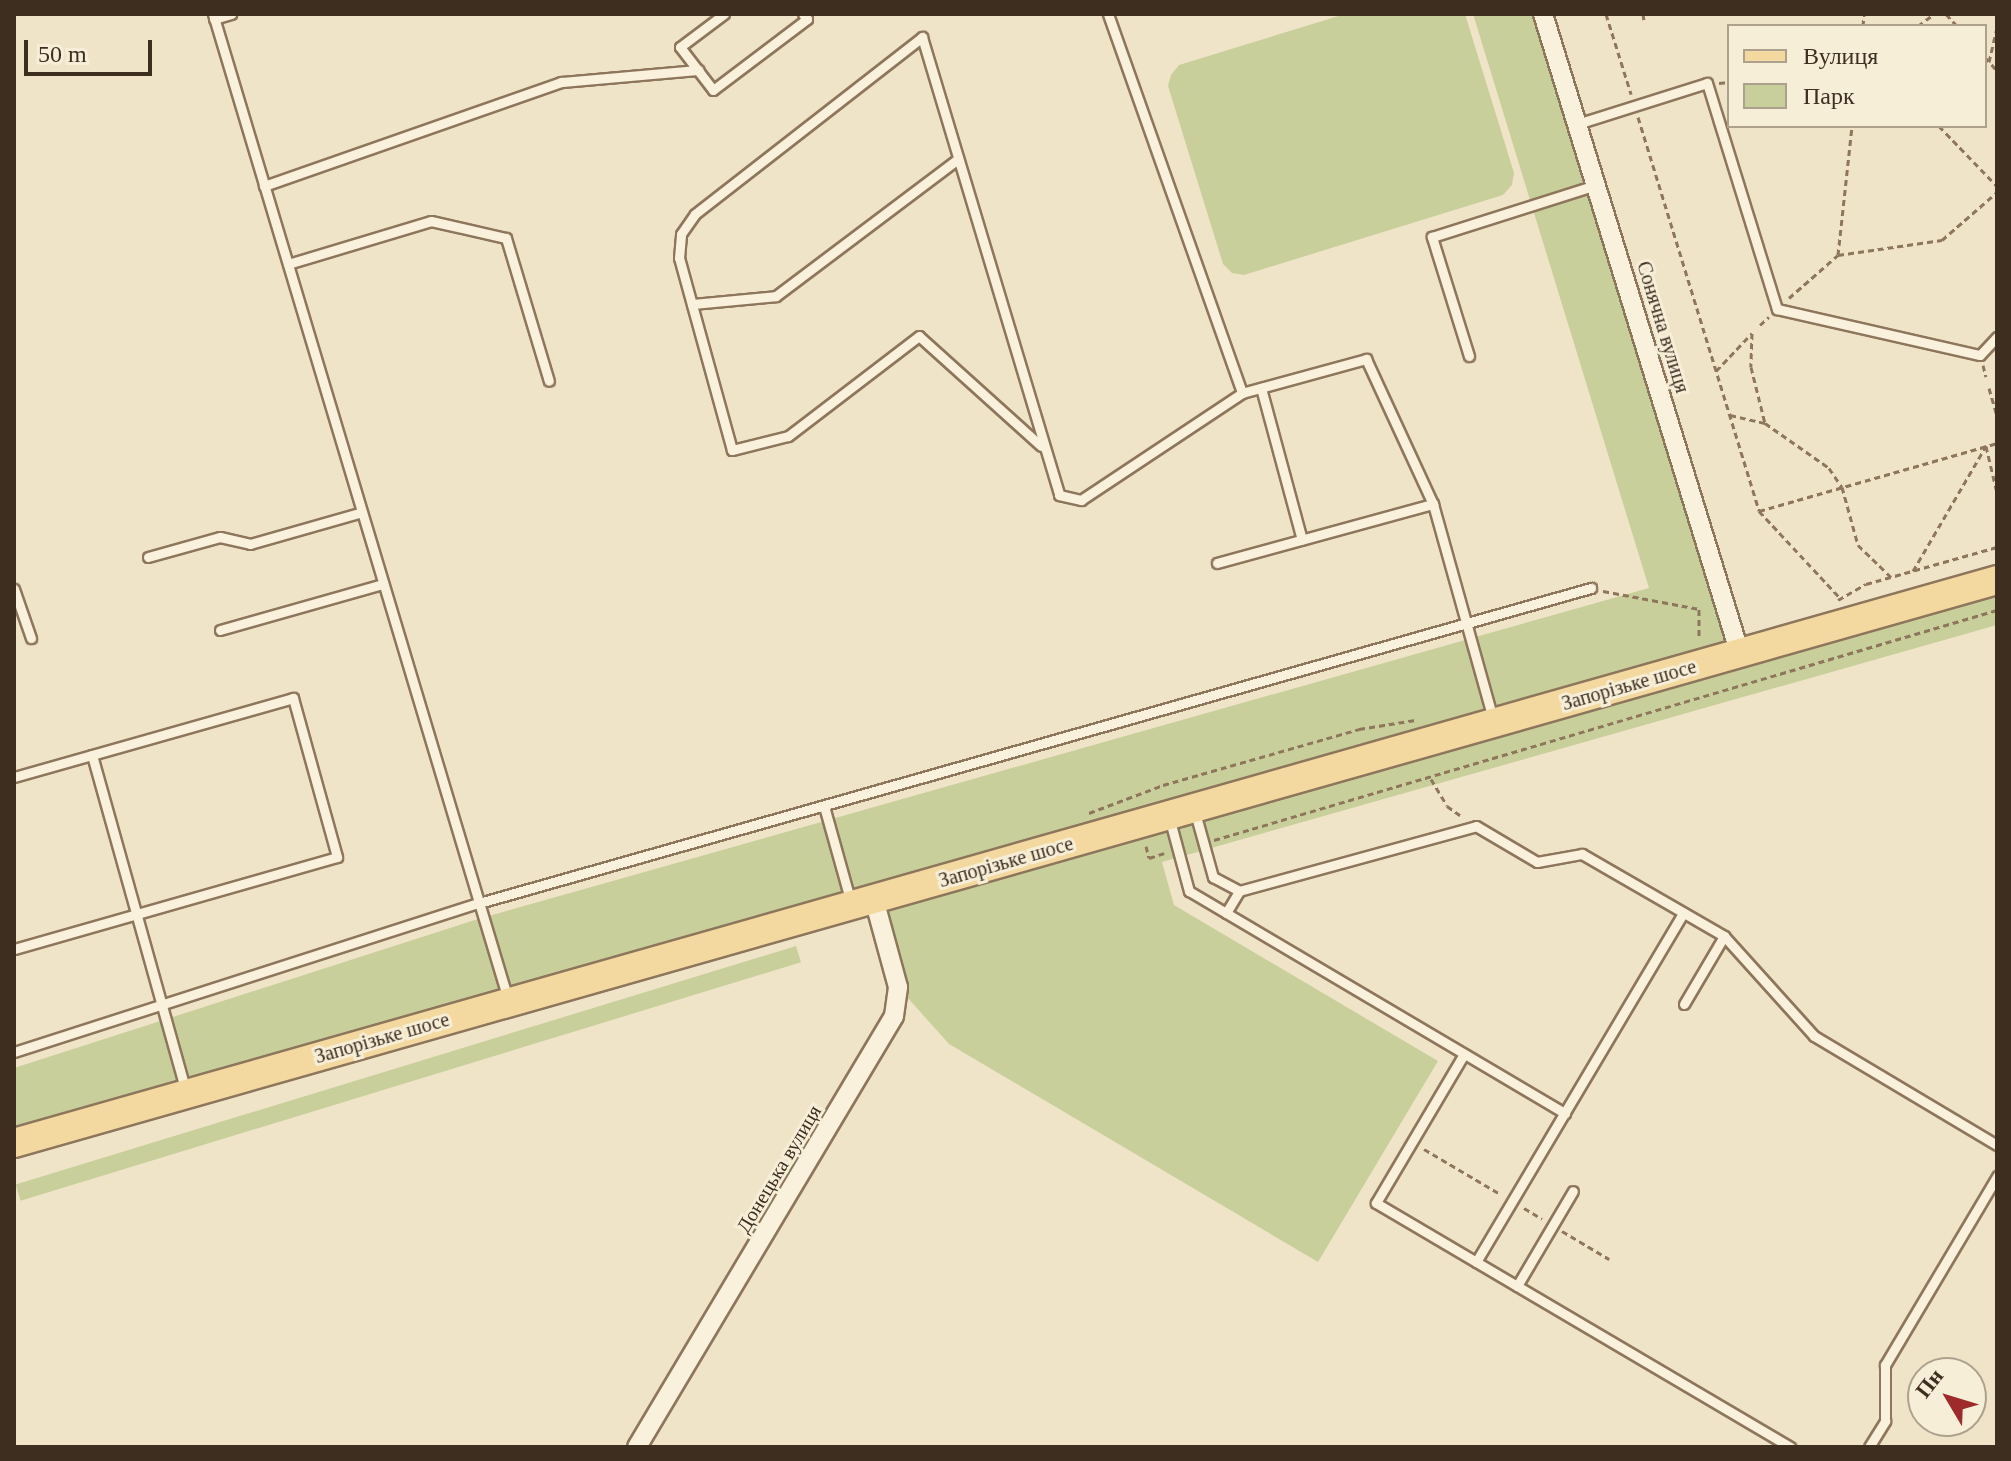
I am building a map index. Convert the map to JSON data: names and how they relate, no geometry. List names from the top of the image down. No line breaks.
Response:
{"streets":{"main road":["Запорізьке шосе"],"street":["Сонячна вулиця","Донецька вулиця"]},"crossings":[["Сонячна вулиця","Запорізьке шосе"],["Запорізьке шосе","Донецька вулиця"]],"legend":["Вулиця","Парк"],"scale_bar":"50 m","north":"top left"}
